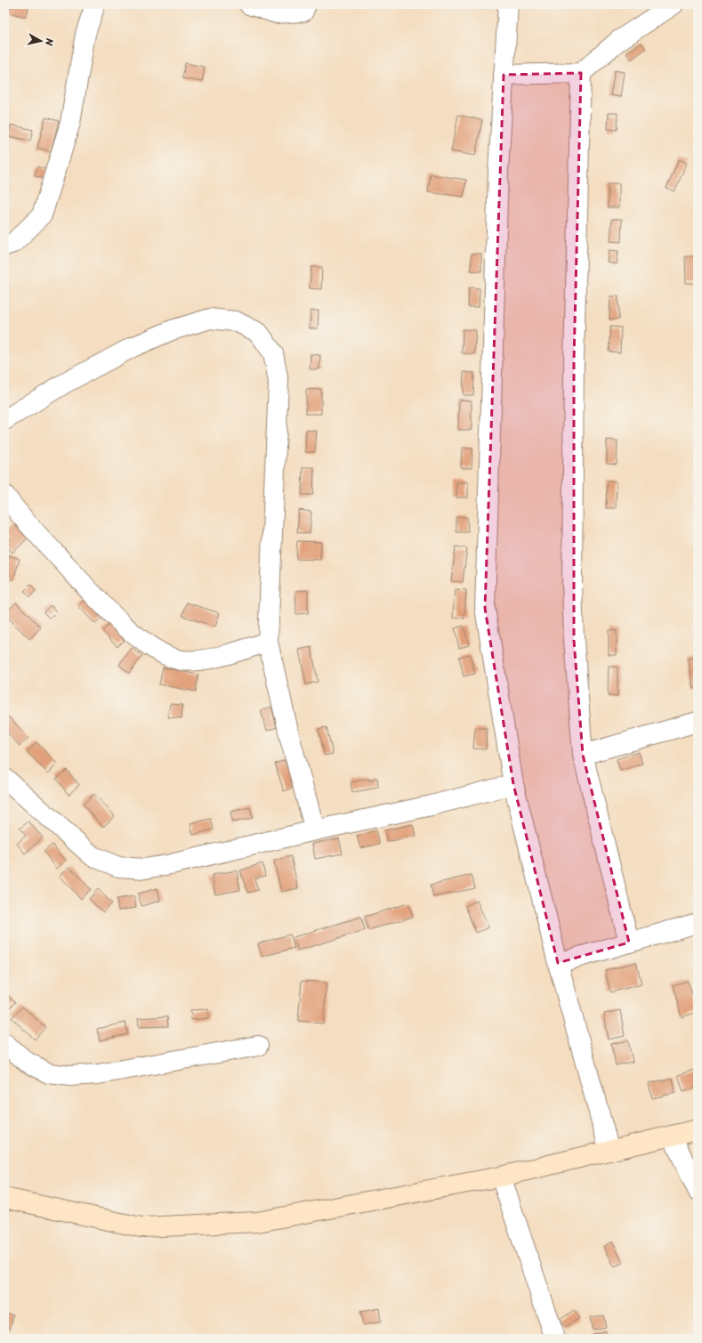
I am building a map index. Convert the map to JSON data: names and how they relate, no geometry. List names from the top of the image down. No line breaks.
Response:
{"north":"right"}
